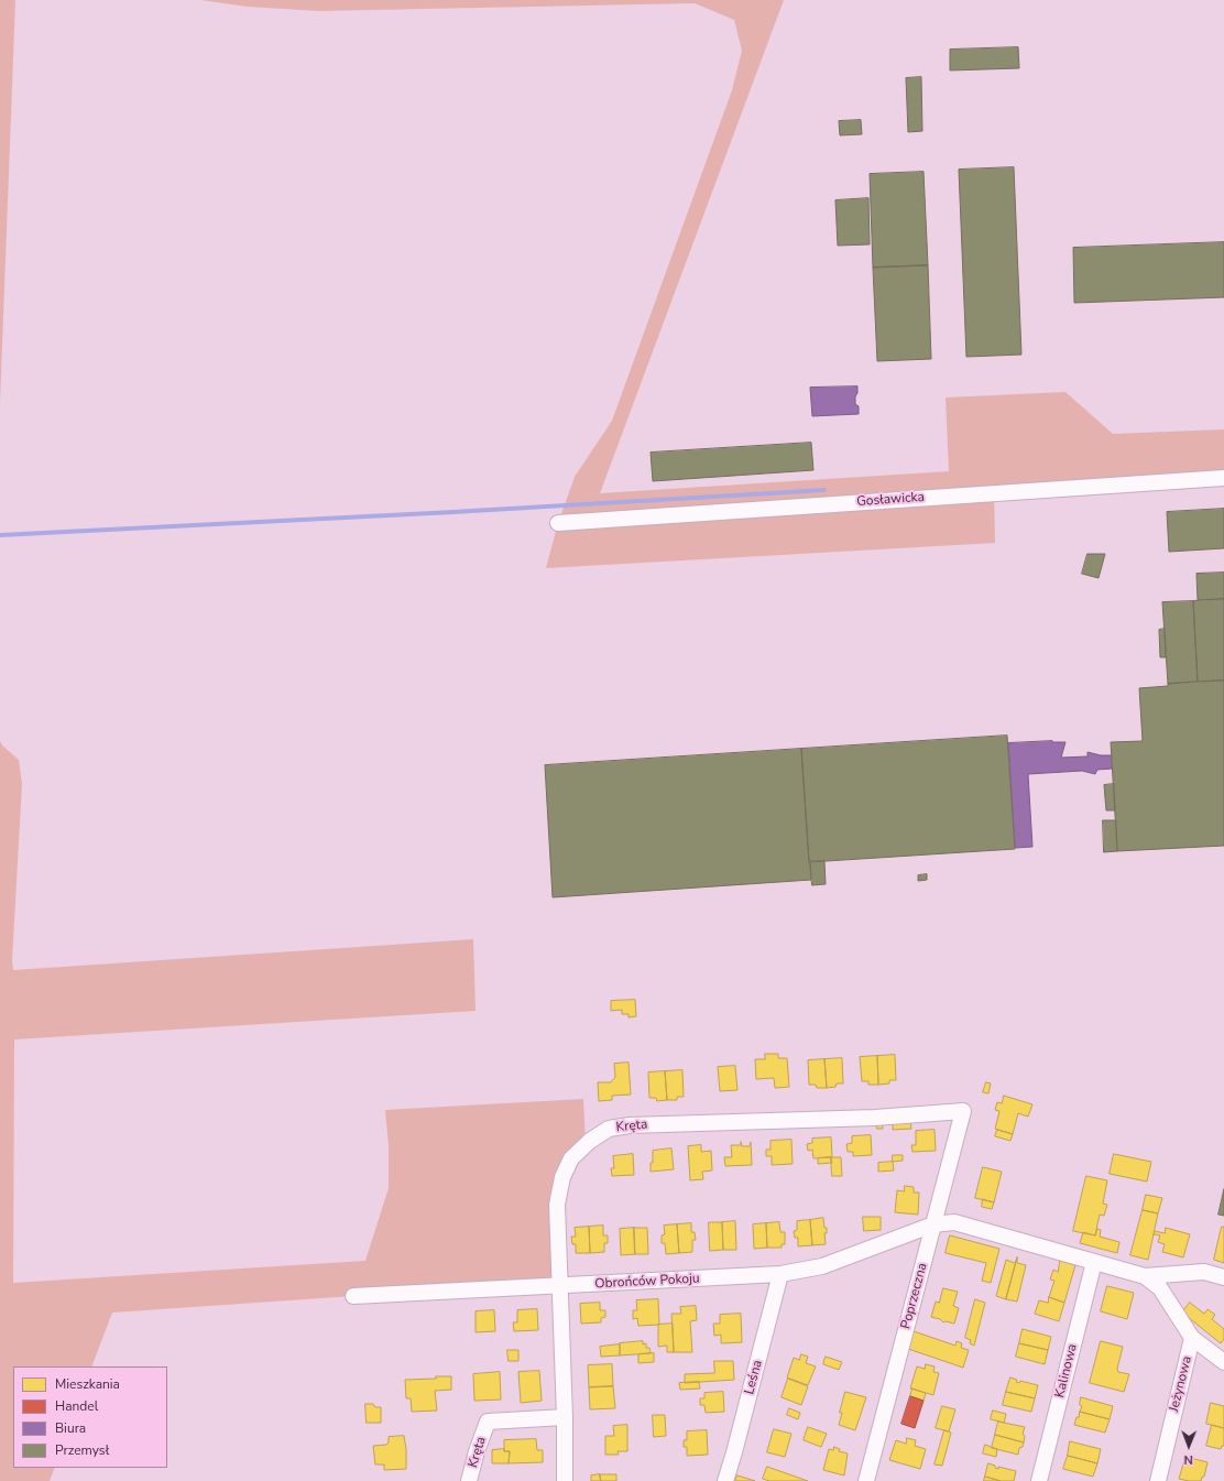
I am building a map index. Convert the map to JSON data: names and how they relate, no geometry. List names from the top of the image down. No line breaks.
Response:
{"streets":{"street":["Gosławicka","Kręta","Obrońców Pokoju","Poprzeczna","Kalinowa","Leśna","Jeżynowa"]},"crossings":[["Kręta","Obrońców Pokoju"],["Kręta","Poprzeczna"],["Obrońców Pokoju","Poprzeczna"],["Obrońców Pokoju","Kalinowa"],["Obrońców Pokoju","Leśna"]],"legend":["Mieszkania","Handel","Biura","Przemysł"],"north":"bottom"}
